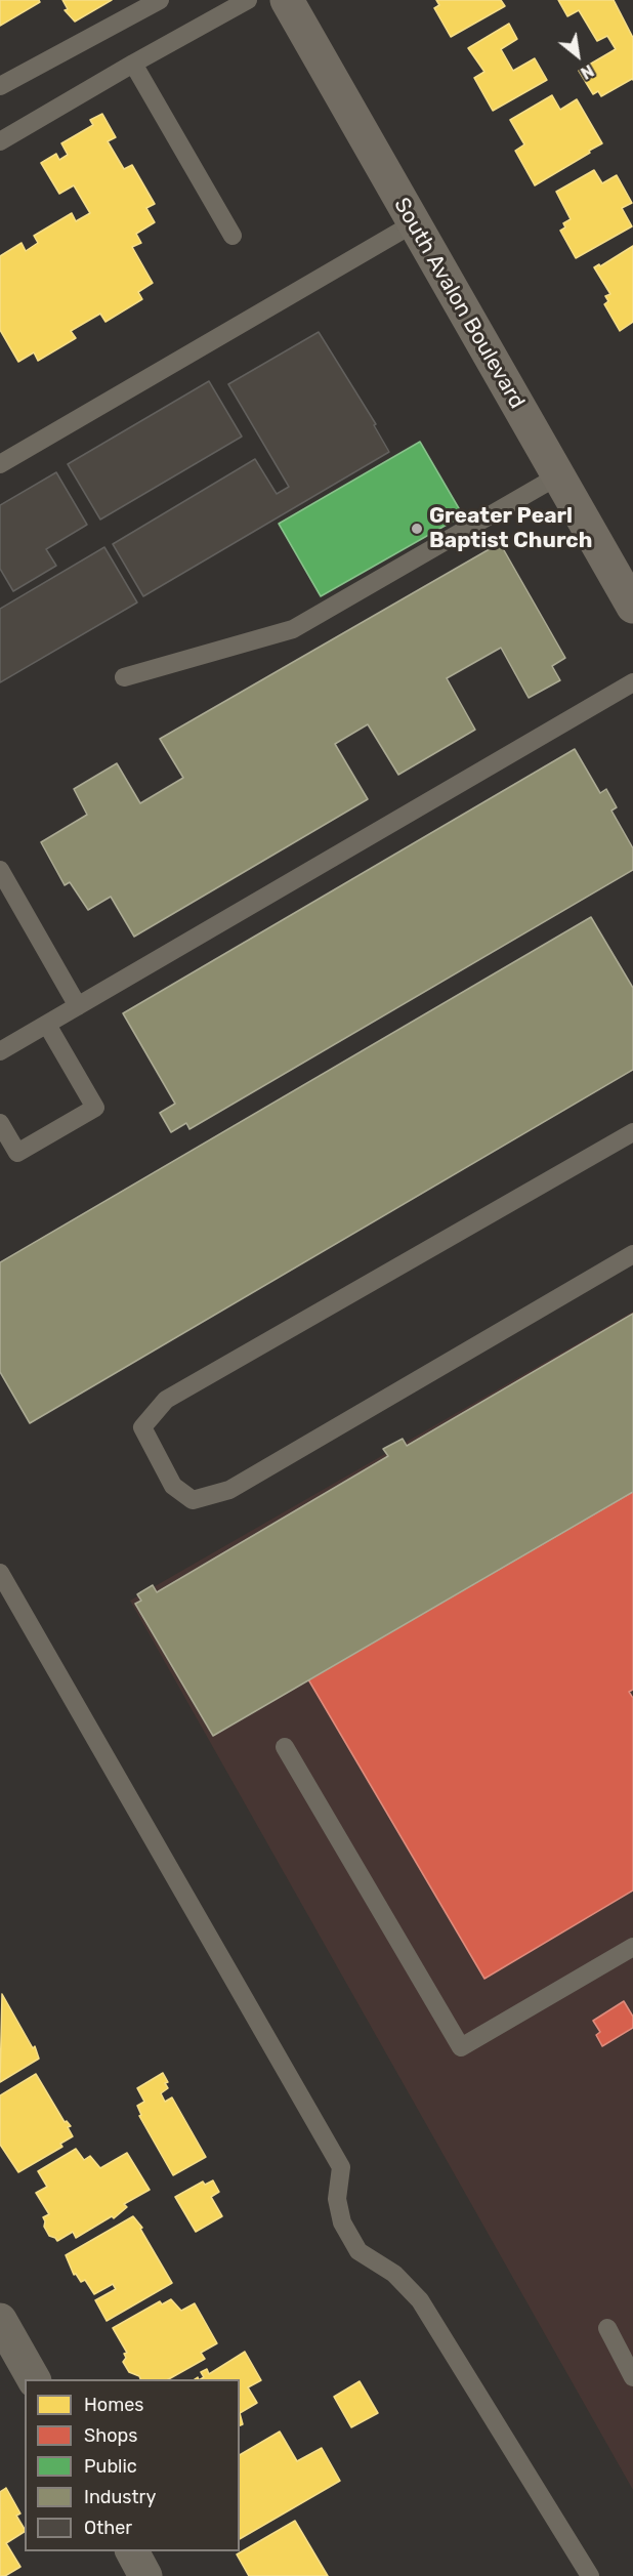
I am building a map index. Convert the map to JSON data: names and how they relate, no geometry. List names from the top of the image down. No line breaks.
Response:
{"streets":{"main road":["South Avalon Boulevard"]},"places":["Greater Pearl Baptist Church"],"legend":["Homes","Shops","Public","Industry","Other"],"north":"bottom right"}
